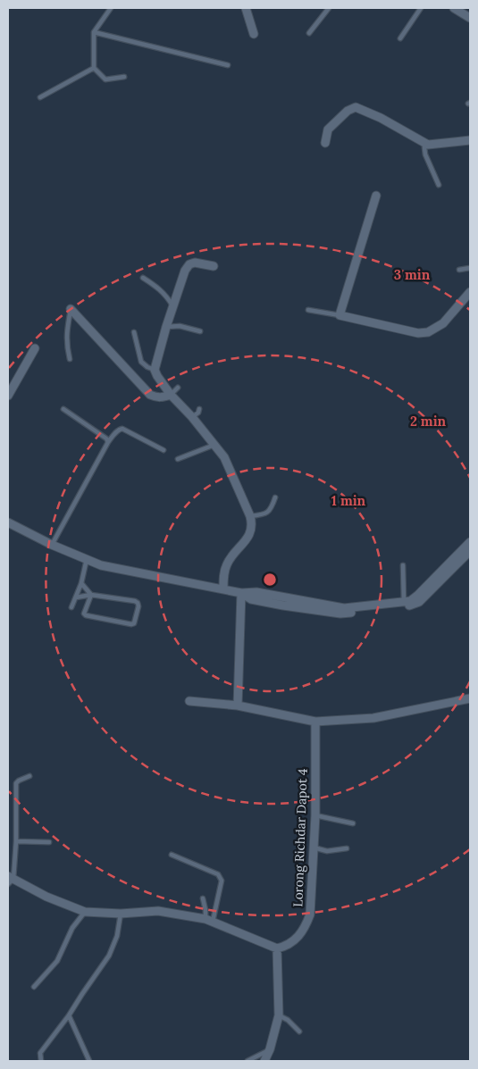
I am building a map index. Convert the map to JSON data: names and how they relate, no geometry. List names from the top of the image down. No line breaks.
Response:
{"streets":{"street":["Lorong Richdar Dapot 4"]},"rings":["3 min","2 min","1 min"]}
